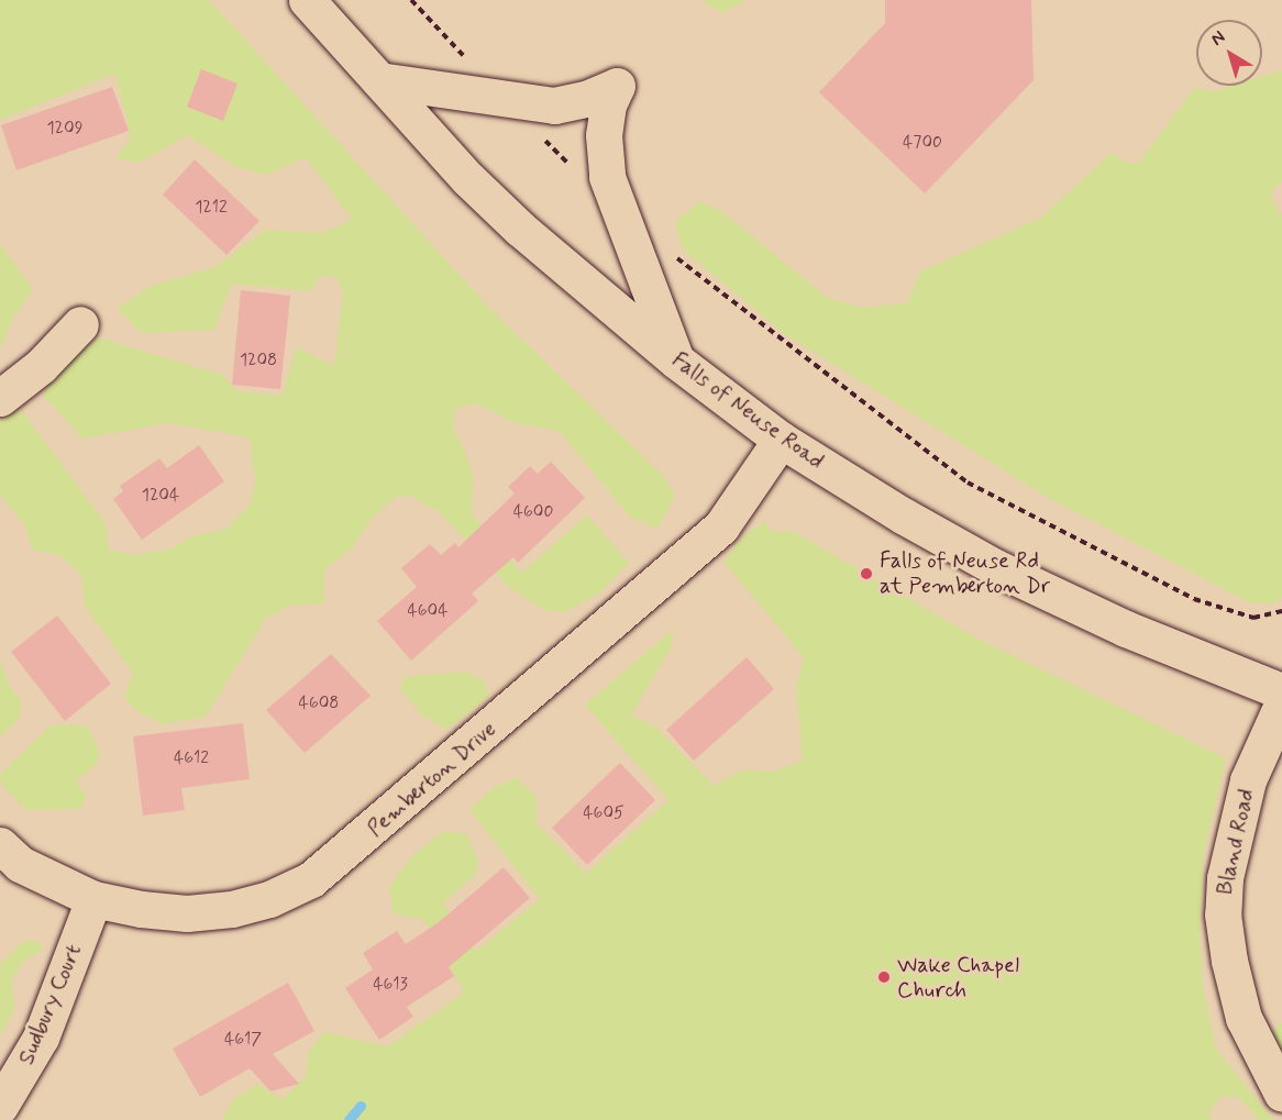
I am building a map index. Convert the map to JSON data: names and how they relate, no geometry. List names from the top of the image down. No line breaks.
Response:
{"streets":{"street":["Falls of Neuse Road","Pemberton Drive","Bland Road","Sudbury Court"]},"crossings":[["Falls of Neuse Road","Pemberton Drive"],["Pemberton Drive","Sudbury Court"]],"places":["Falls of Neuse Rd at Pemberton Dr","Wake Chapel Church"],"house_numbers":["1209","4700","1212","1208","1204","4600","4604","4608","4612","4605","4613","4617"],"north":"top left"}
